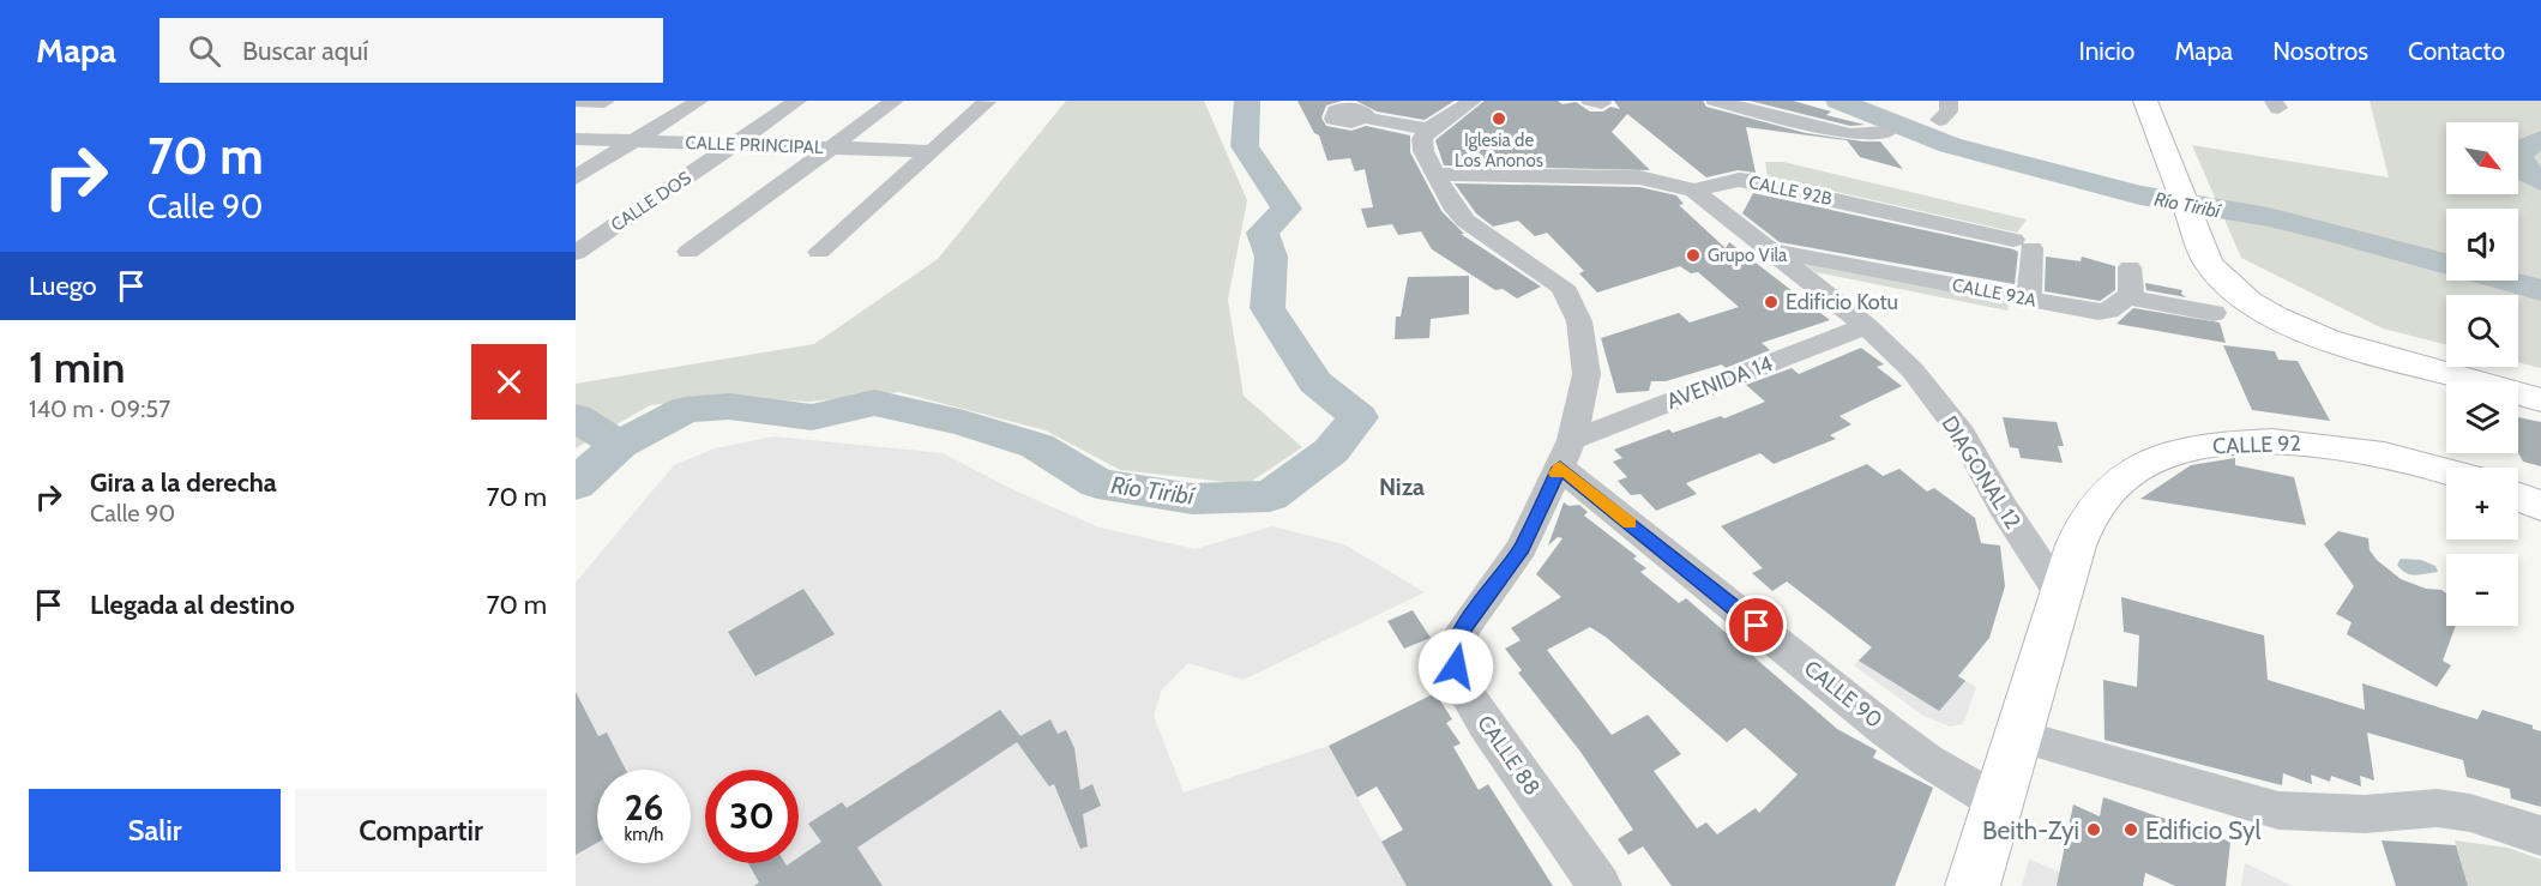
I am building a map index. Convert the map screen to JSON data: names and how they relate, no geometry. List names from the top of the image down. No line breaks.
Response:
{"streets":{"main road":["CALLE 92"],"street":["CALLE PRINCIPAL","CALLE 92B","CALLE DOS","CALLE 92A","AVENIDA 14","DIAGONAL 12","CALLE 90","CALLE 88"]},"crossings":[["CALLE PRINCIPAL","CALLE DOS"],["CALLE 92B","CALLE 92A"],["CALLE 92B","DIAGONAL 12"],["CALLE 92B","CALLE 88"],["CALLE 92A","DIAGONAL 12"],["AVENIDA 14","DIAGONAL 12"],["AVENIDA 14","CALLE 90"],["AVENIDA 14","CALLE 88"],["CALLE 92","DIAGONAL 12"],["CALLE 92","CALLE 90"],["CALLE 90","CALLE 88"]],"districts":["Niza"],"water":["Río Tiribí"],"places":["Iglesia de Los Anonos","Grupo Vila","Edificio Kotu","Beith-Zyi","Edificio Syl"],"north":"bottom right","page":{"header":"Mapa","search":"Buscar aquí","nav":["Inicio","Mapa","Nosotros","Contacto"],"turn":["70 m","Calle 90"],"map_buttons":["+","−"],"then":"Luego","heading":["1 min","140 m · 09:57"],"list":[{"name":"Gira a la derecha","note":"Calle 90","value":"70 m"},{"name":"Llegada al destino","value":"70 m"}],"speed":"26 km/h","limit":"30","buttons":["Salir","Compartir"]}}
